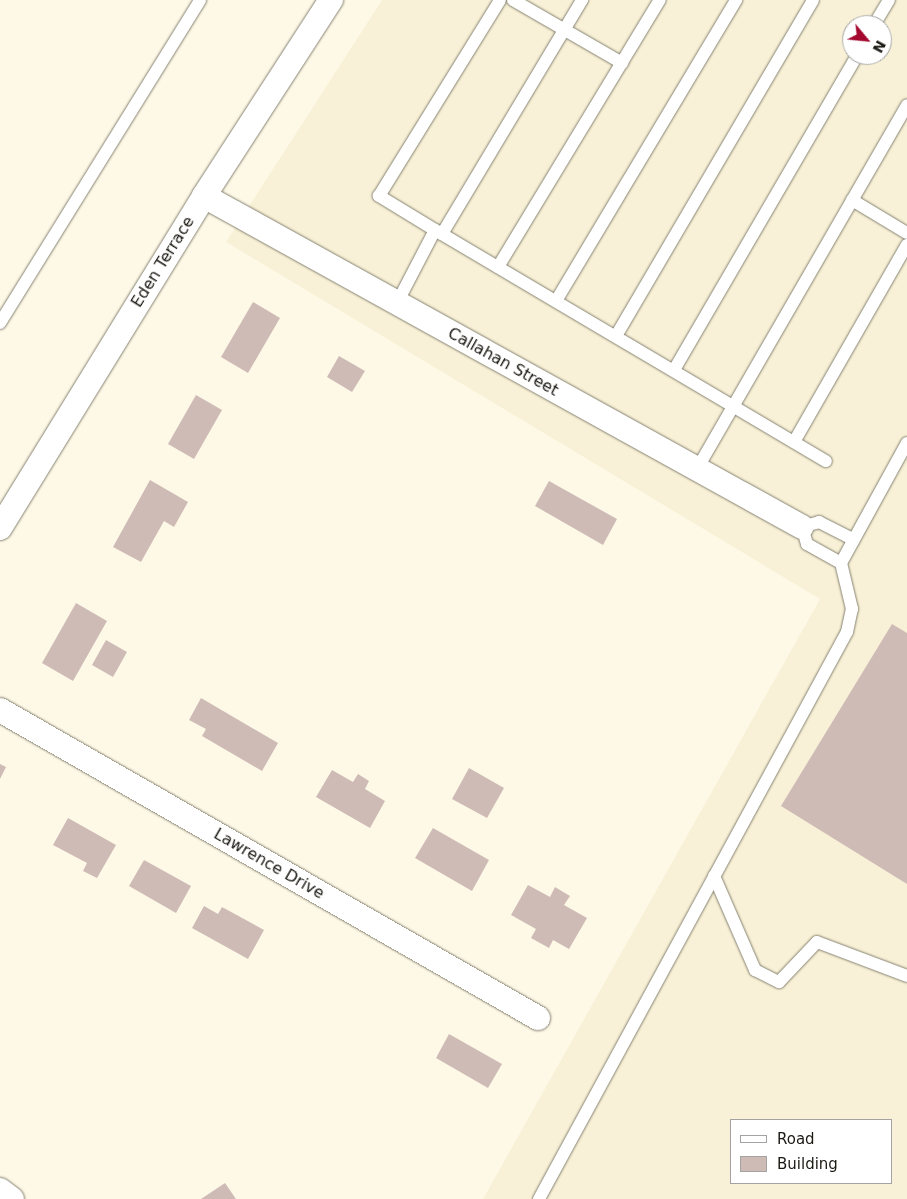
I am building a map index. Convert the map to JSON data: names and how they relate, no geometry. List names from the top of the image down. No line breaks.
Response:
{"streets":{"street":["Eden Terrace","Callahan Street","Lawrence Drive"]},"crossings":[["Eden Terrace","Callahan Street"]],"legend":["Road","Building"],"north":"bottom right"}
